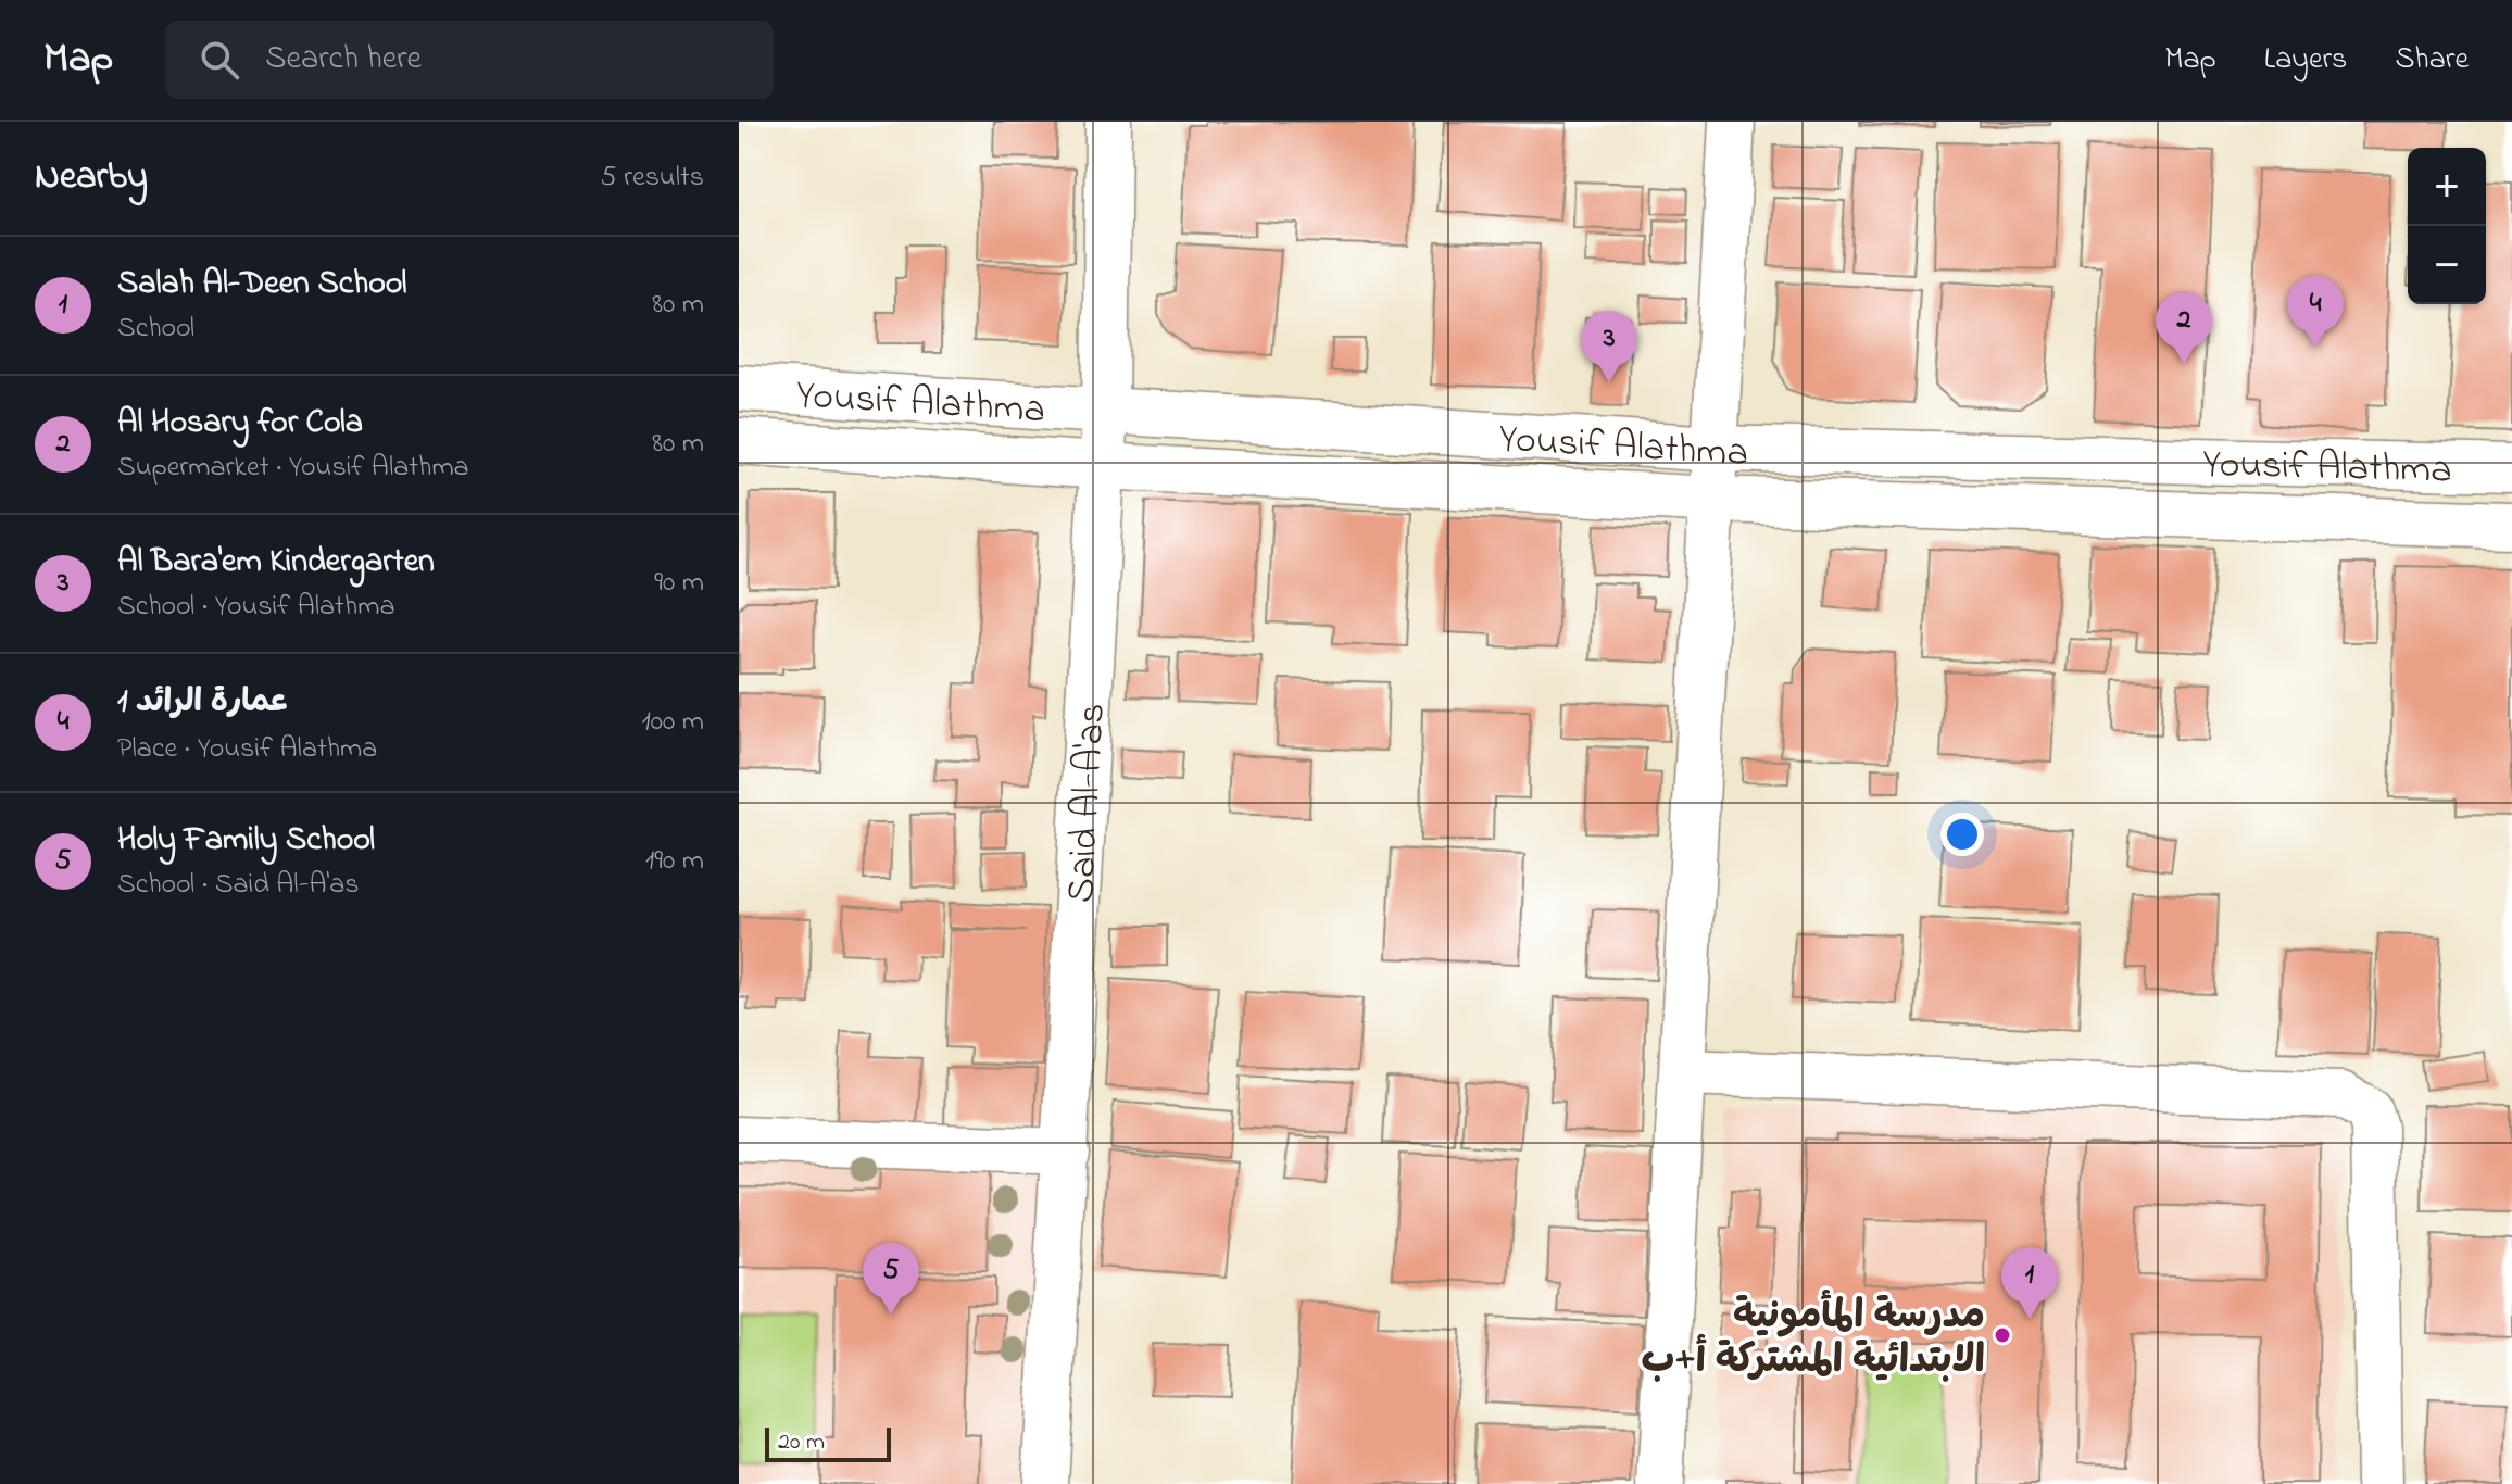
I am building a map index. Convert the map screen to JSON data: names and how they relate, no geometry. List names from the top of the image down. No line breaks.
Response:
{"streets":{"street":["Yousif Alathma","Said Al-A'as"]},"crossings":[["Yousif Alathma","Said Al-A'as"]],"places":["مدرسة المأمونية الابتدائية المشتركة أ+ب"],"scale_bar":"20 m","page":{"header":"Map","search":"Search here","nav":["Map","Layers","Share"],"heading":["Nearby","5 results"],"map_buttons":["+","−"],"list":[{"mark":"1","name":"Salah Al-Deen School","note":"School","value":"80 m"},{"mark":"2","name":"Al Hosary for Cola","note":"Supermarket · Yousif Alathma","value":"80 m"},{"mark":"3","name":"Al Bara'em Kindergarten","note":"School · Yousif Alathma","value":"90 m"},{"mark":"4","name":"عمارة الرائد 1","note":"Place · Yousif Alathma","value":"100 m"},{"mark":"5","name":"Holy Family School","note":"School · Said Al-A'as","value":"190 m"}],"pins":["4","2","3","5","1"],"scale":"20 m"}}
